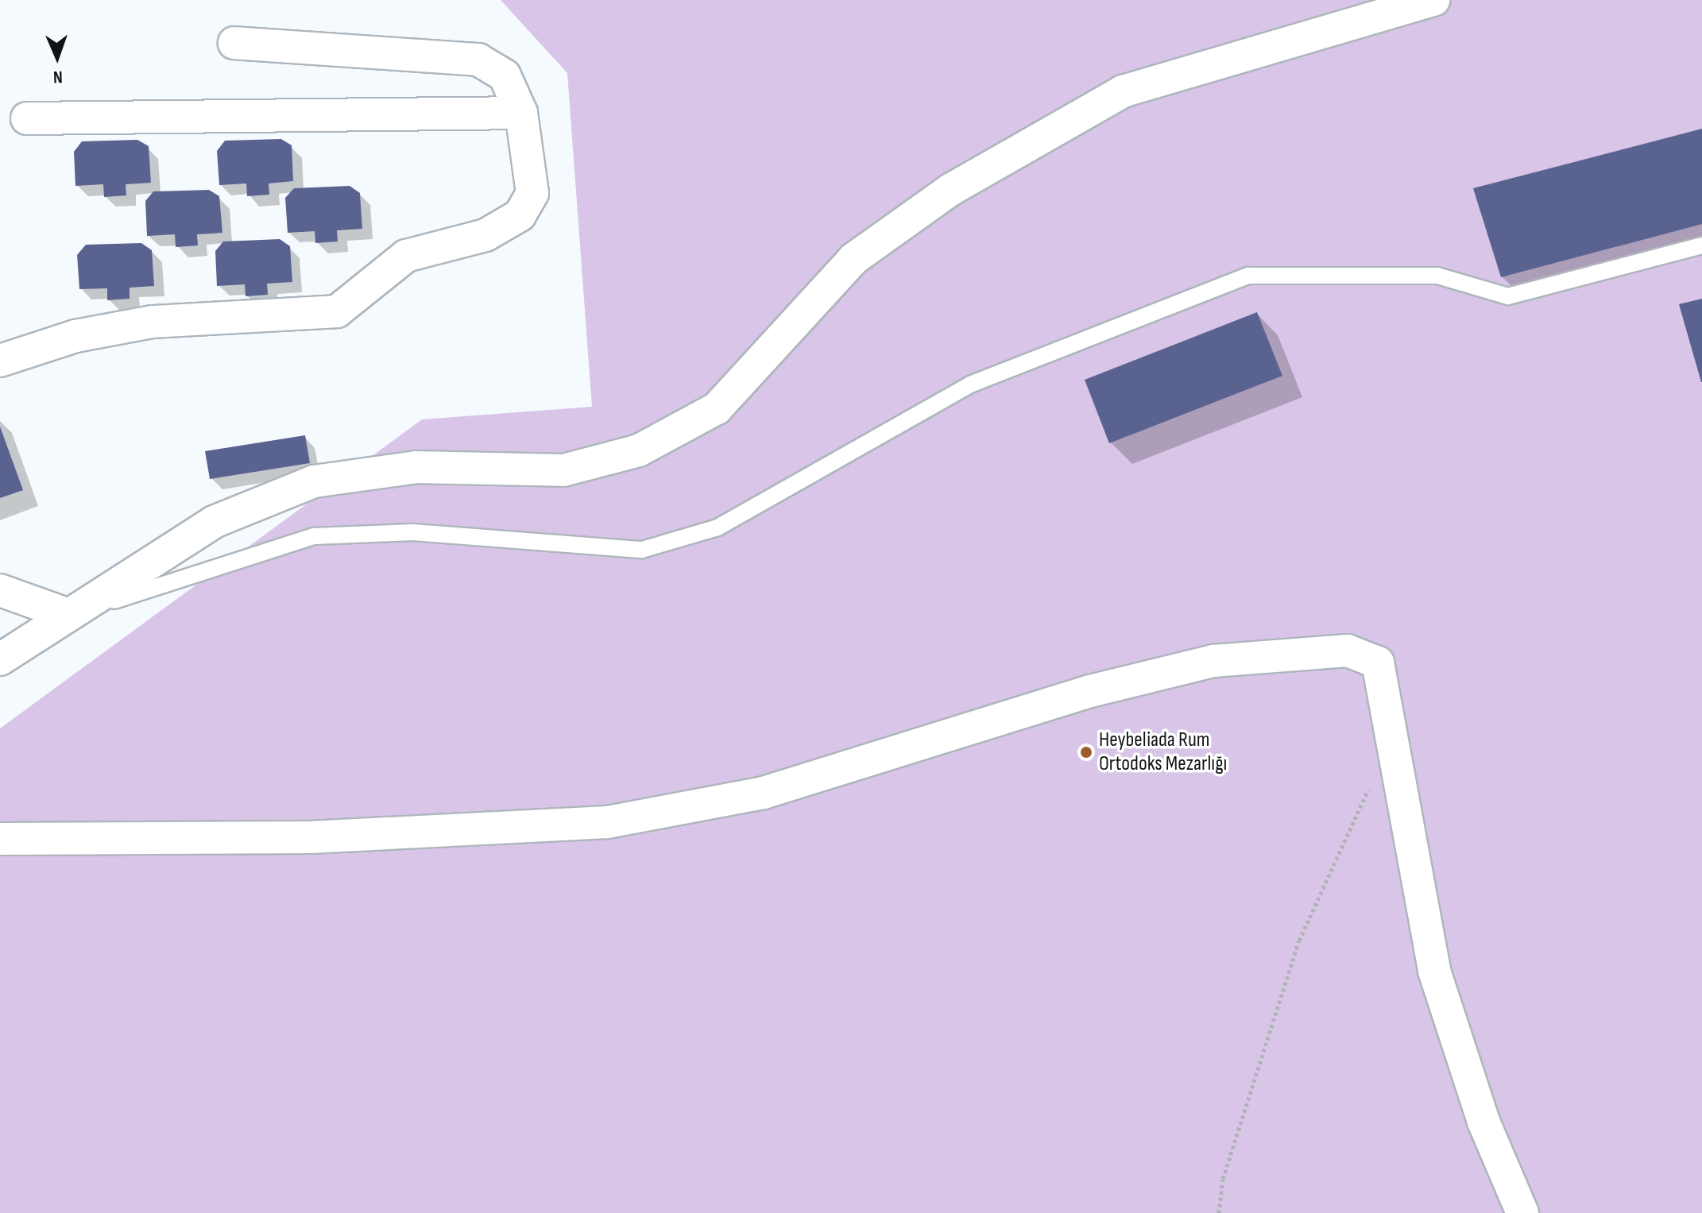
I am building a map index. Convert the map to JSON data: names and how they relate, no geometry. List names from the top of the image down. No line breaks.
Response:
{"places":["Heybeliada Rum Ortodoks Mezarlığı"],"north":"bottom"}
